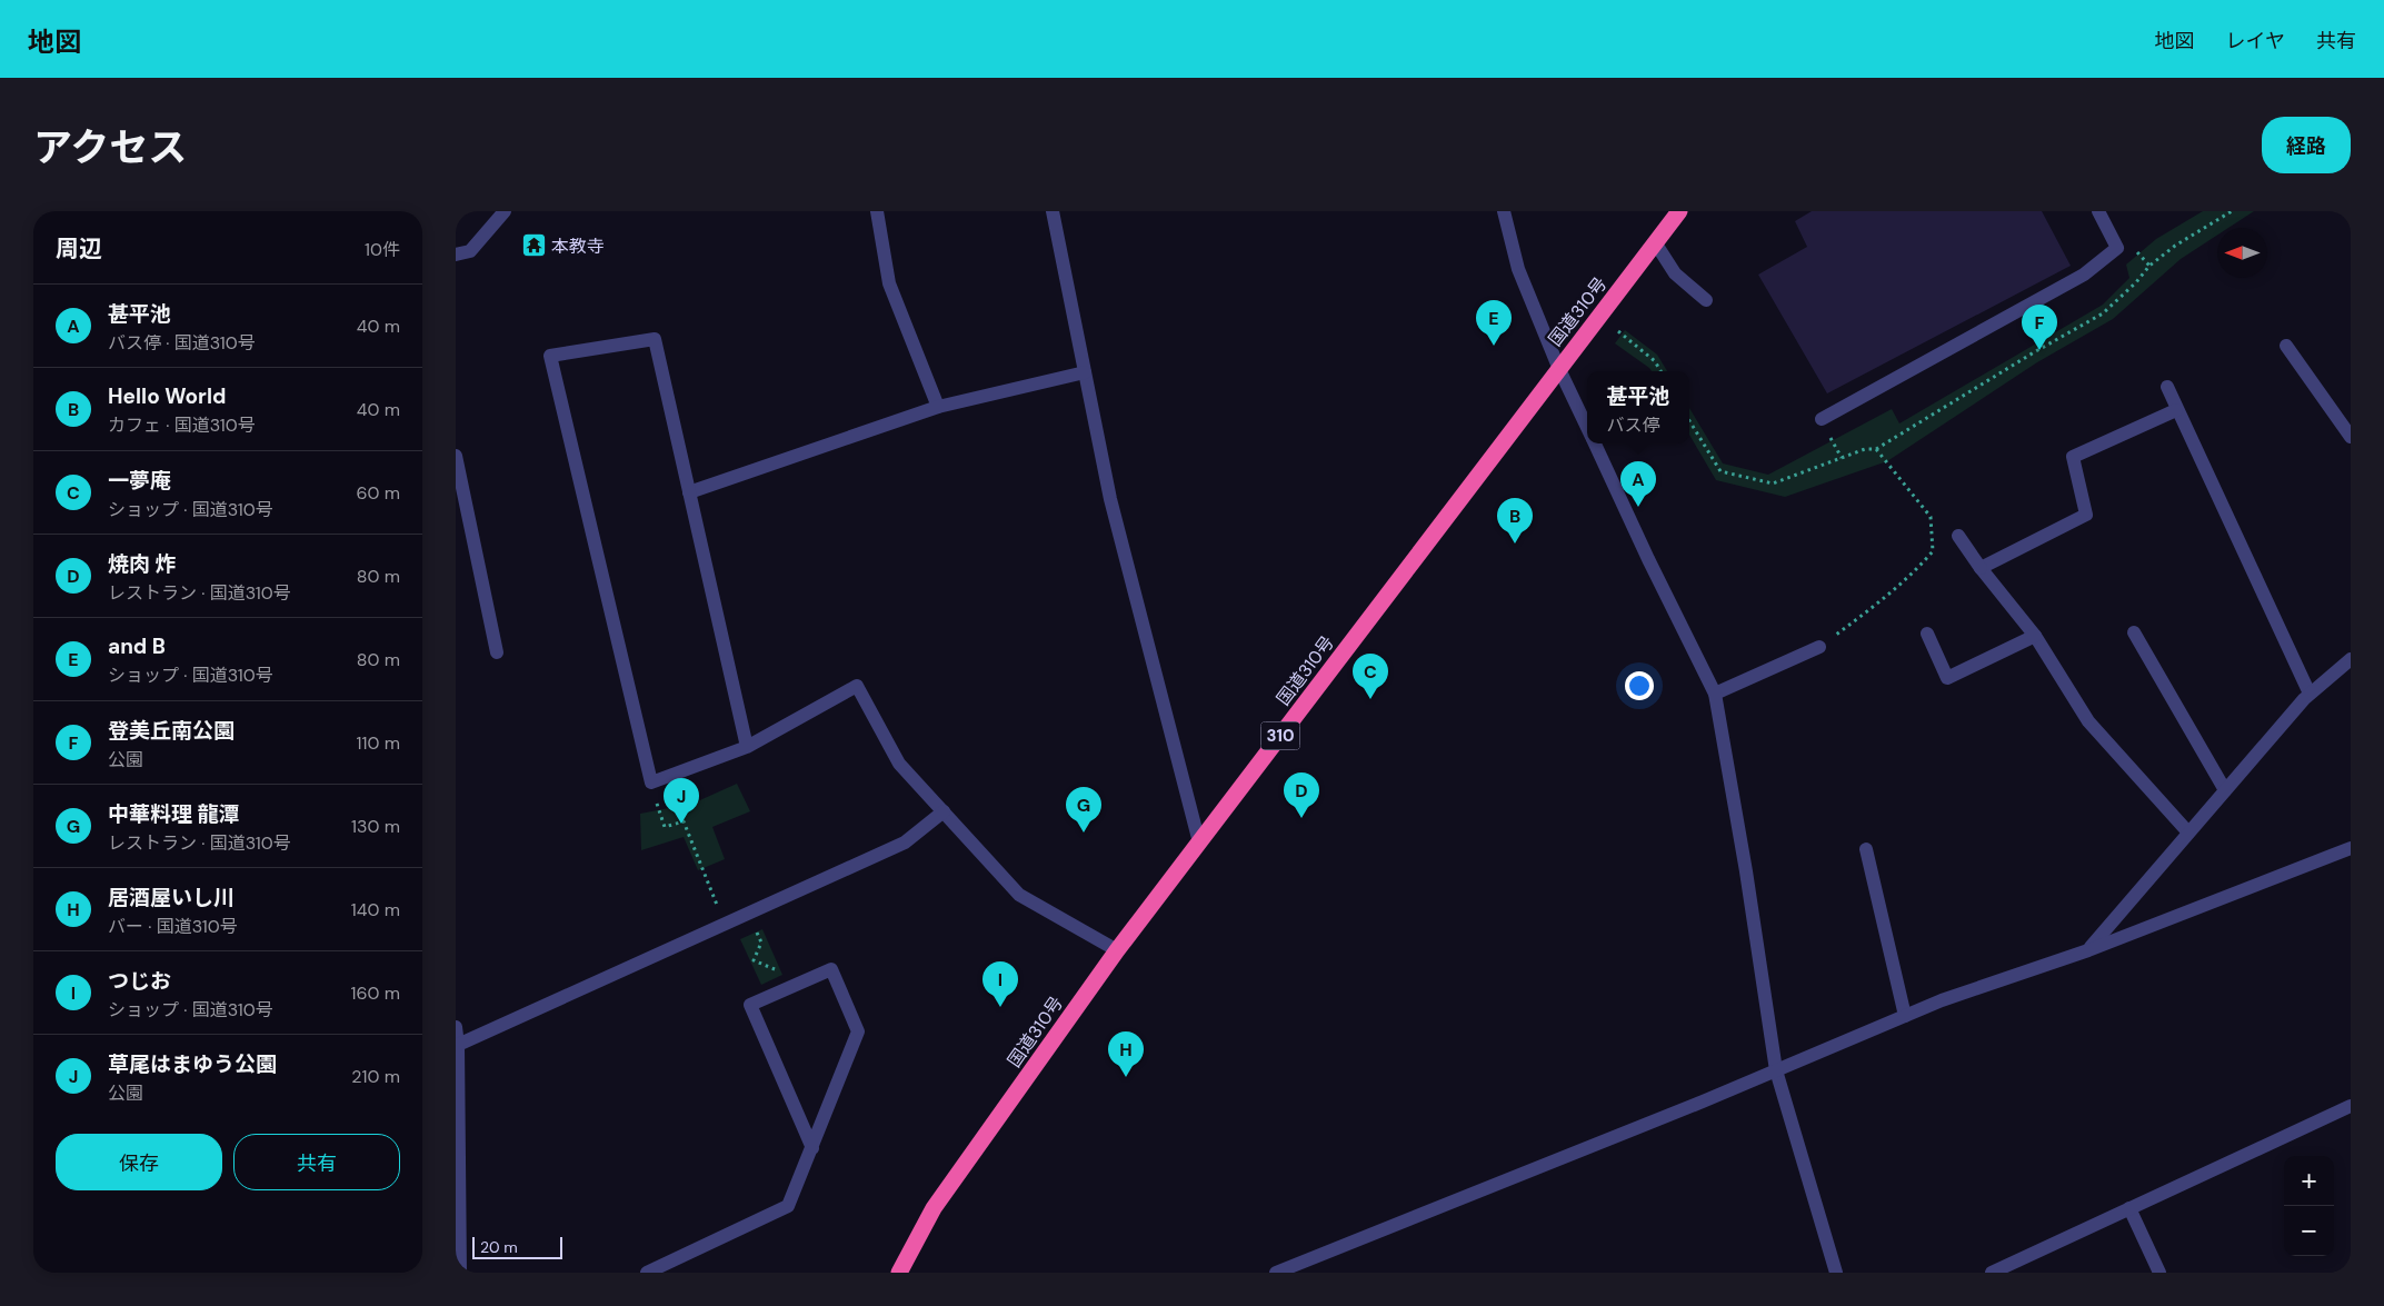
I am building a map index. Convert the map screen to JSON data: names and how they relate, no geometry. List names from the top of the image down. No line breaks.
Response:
{"streets":{"highway":["国道310号","310"]},"places":{"temple":["本教寺"]},"scale_bar":"20 m","north":"left","page":{"header":"地図","nav":["地図","レイヤ","共有"],"title":"アクセス","buttons":["経路",["保存","共有"]],"heading":["周辺","10件"],"list":[{"mark":"A","name":"甚平池","note":"バス停 · 国道310号","value":"40 m"},{"mark":"B","name":"Hello World","note":"カフェ · 国道310号","value":"40 m"},{"mark":"C","name":"一夢庵","note":"ショップ · 国道310号","value":"60 m"},{"mark":"D","name":"焼肉 炸","note":"レストラン · 国道310号","value":"80 m"},{"mark":"E","name":"and B","note":"ショップ · 国道310号","value":"80 m"},{"mark":"F","name":"登美丘南公園","note":"公園","value":"110 m"},{"mark":"G","name":"中華料理 龍潭","note":"レストラン · 国道310号","value":"130 m"},{"mark":"H","name":"居酒屋いし川","note":"バー · 国道310号","value":"140 m"},{"mark":"I","name":"つじお","note":"ショップ · 国道310号","value":"160 m"},{"mark":"J","name":"草尾はまゆう公園","note":"公園","value":"210 m"}],"pins":["E","F","A","B","C","D","J","G","I","H"],"popup":["甚平池","バス停"],"map_buttons":["+","−"],"scale":"20 m"}}
